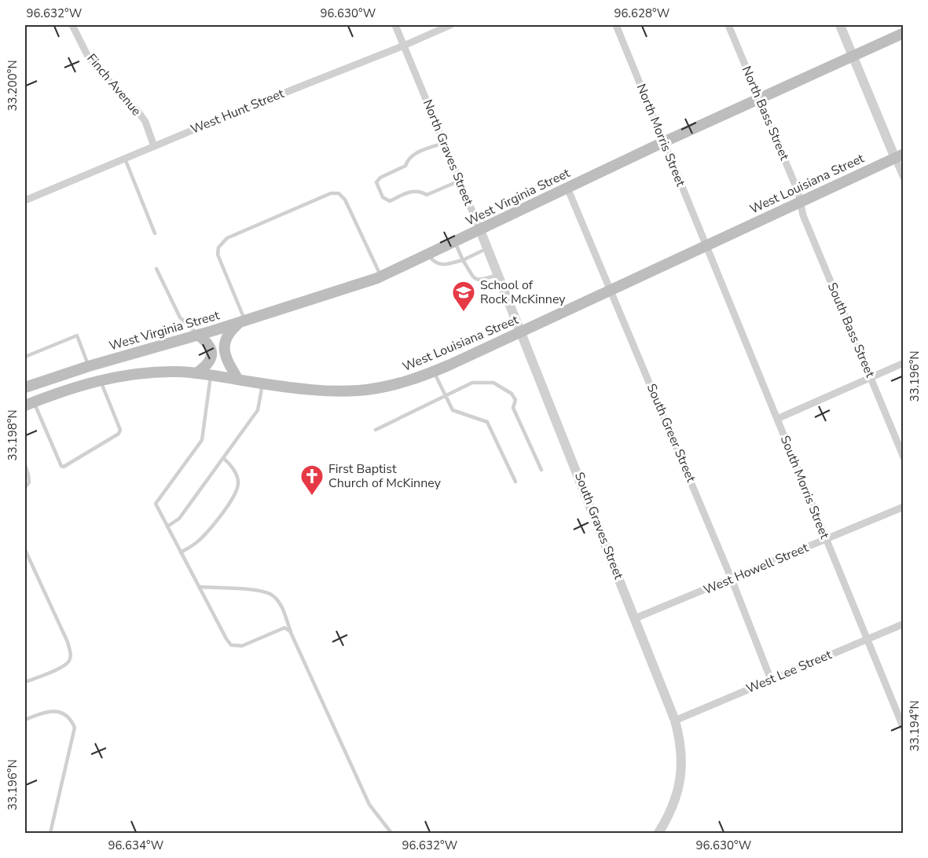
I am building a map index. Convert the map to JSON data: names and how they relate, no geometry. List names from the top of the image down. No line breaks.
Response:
{"streets":{"main road":["West Louisiana Street","West Virginia Street"],"street":["Finch Avenue","West Hunt Street","North Bass Street","North Morris Street","North Graves Street","South Bass Street","South Greer Street","South Morris Street","South Graves Street","West Howell Street","West Lee Street"]},"crossings":[["Finch Avenue","West Hunt Street"],["West Hunt Street","North Graves Street"],["North Bass Street","West Louisiana Street"],["North Bass Street","West Virginia Street"],["North Bass Street","South Bass Street"],["North Morris Street","West Louisiana Street"],["North Morris Street","West Virginia Street"],["North Morris Street","South Morris Street"],["North Graves Street","West Louisiana Street"],["North Graves Street","West Virginia Street"],["North Graves Street","South Graves Street"],["West Louisiana Street","South Bass Street"],["West Louisiana Street","South Greer Street"],["West Louisiana Street","South Morris Street"],["West Louisiana Street","South Graves Street"],["West Virginia Street","South Greer Street"],["South Greer Street","West Howell Street"],["South Greer Street","West Lee Street"],["South Morris Street","West Howell Street"],["South Morris Street","West Lee Street"],["South Graves Street","West Howell Street"],["South Graves Street","West Lee Street"]],"places":{"school or university":["School of Rock McKinney"],"church":["First Baptist Church of McKinney"]},"coordinates":["96.632°W","96.630°W","96.628°W","33.200°N","33.196°N","33.198°N","33.194°N","96.634°W"]}
